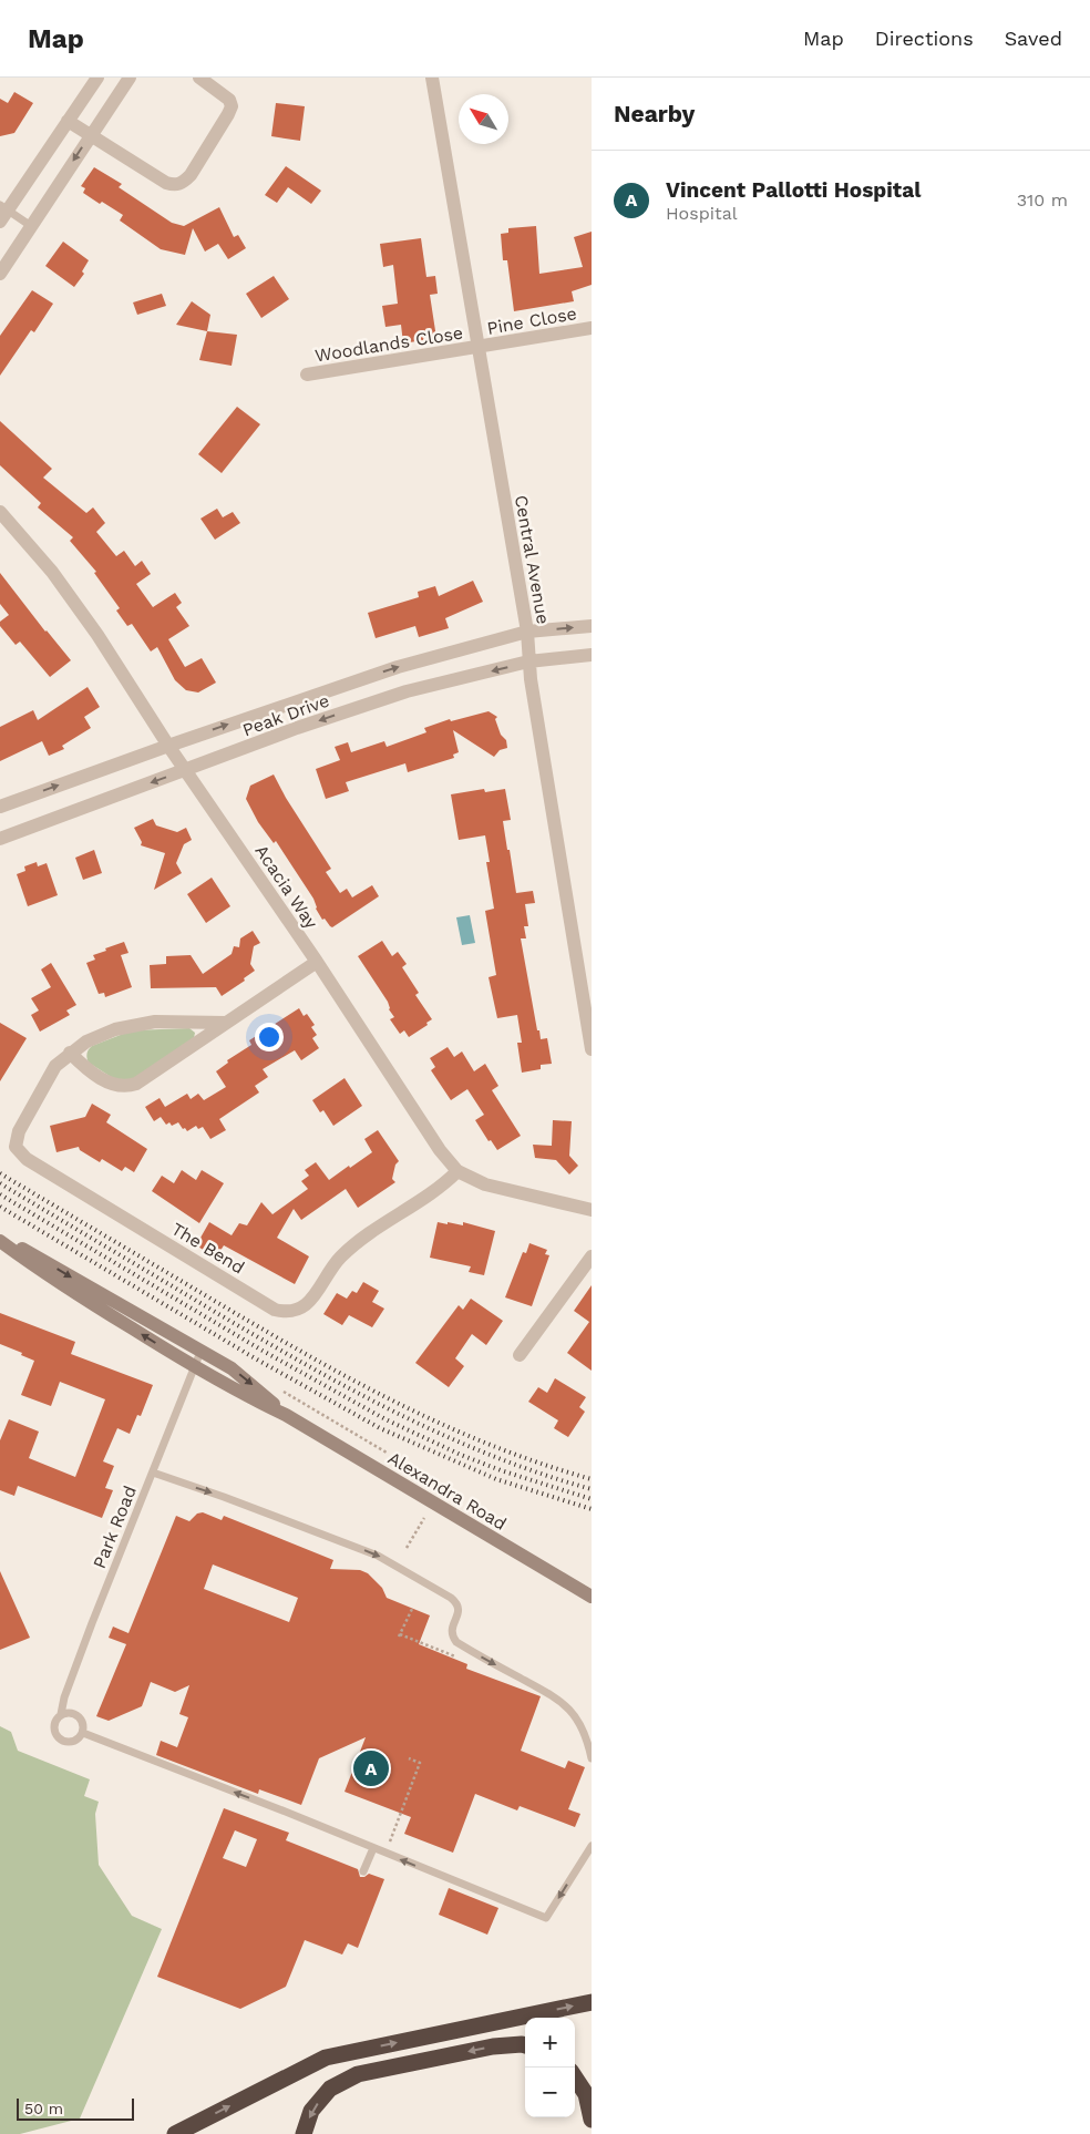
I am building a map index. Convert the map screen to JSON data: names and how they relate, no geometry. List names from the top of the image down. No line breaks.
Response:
{"streets":{"street":["Pine Close","Woodlands Close","Central Avenue","Peak Drive","Acacia Way","The Bend","Alexandra Road"],"lane":["Park Road"]},"crossings":[["Pine Close","Woodlands Close"],["Pine Close","Central Avenue"],["Woodlands Close","Central Avenue"],["Central Avenue","Peak Drive"],["Peak Drive","Acacia Way"],["Acacia Way","The Bend"],["Alexandra Road","Park Road"]],"scale_bar":"50 m","north":"top left","page":{"header":"Map","nav":["Map","Directions","Saved"],"heading":"Nearby","list":[{"mark":"A","name":"Vincent Pallotti Hospital","note":"Hospital","value":"310 m"}],"pins":"A","map_buttons":["+","−"],"scale":"50 m"}}
